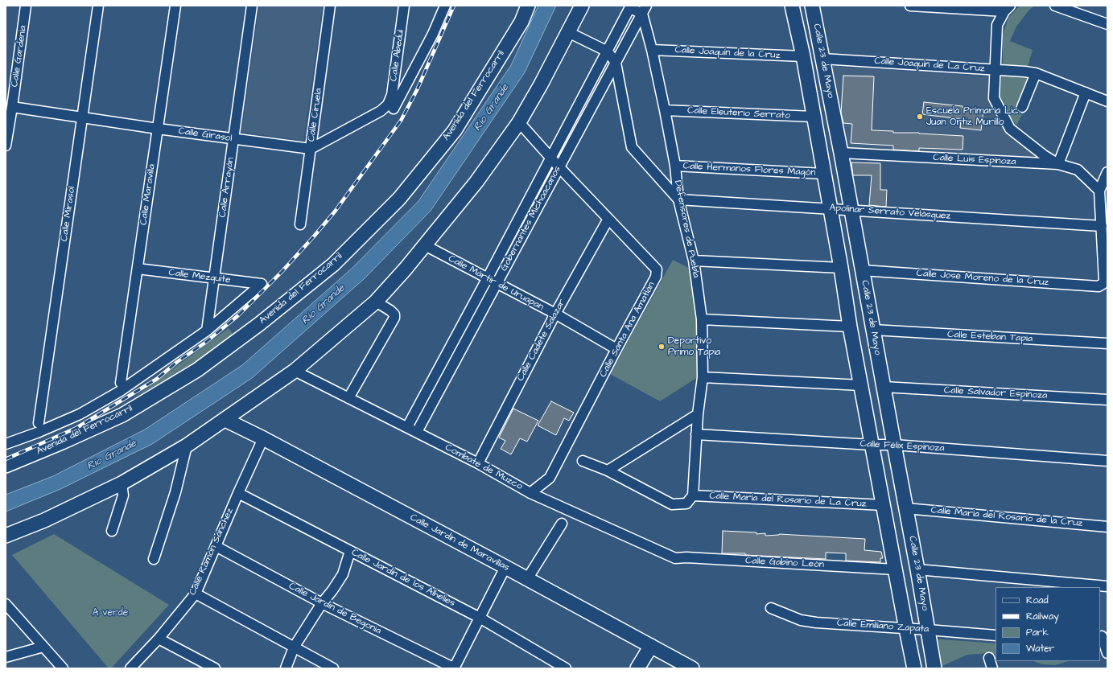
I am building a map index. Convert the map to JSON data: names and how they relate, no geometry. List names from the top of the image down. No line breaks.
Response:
{"streets":{"street":["Calle Joaquín de la Cruz","Calle Abedul","Calle Gardenia","Calle 23 de Mayo","Calle Joaquín de La Cruz","Avenida del Ferrocarril","Calle Eleuterio Serrato","Calle Ciruela","Calle Girasol","Calle Luis Espinoza","Calle Hermanos Flores Magón","Calle Arrayán","Calle Maravilla","Apolinar Serrato Velásquez","Calle Mirasol","Gobernantes Michoacanos","Defensores de Puebla","Calle Mezquite","Calle José Moreno de la Cruz","Calle Mártir de Uruapan","Calle Santa Ana Amatlán","Calle Esteban Tapia","Calle Cadete Salazar","Calle Salvador Espinoza","Calle Félix Espinoza","Combate de Muzco","Calle María del Rosario de La Cruz","Calle María del Rosario de la Cruz","Calle Jardín de Maravillas","Calle Ramón Sánchez","Calle Gabino León","Calle Jardín de los Alhelies","Calle Jardín de Begonia","Calle Emiliano Zapata"]},"crossings":[["Calle Joaquín de la Cruz","Calle 23 de Mayo"],["Calle Joaquín de la Cruz","Defensores de Puebla"],["Calle Gardenia","Calle Girasol"],["Calle 23 de Mayo","Calle Joaquín de La Cruz"],["Calle 23 de Mayo","Calle Eleuterio Serrato"],["Calle 23 de Mayo","Calle Luis Espinoza"],["Calle 23 de Mayo","Calle Hermanos Flores Magón"],["Calle 23 de Mayo","Apolinar Serrato Velásquez"],["Calle 23 de Mayo","Calle José Moreno de la Cruz"],["Calle 23 de Mayo","Calle Esteban Tapia"],["Calle 23 de Mayo","Calle Salvador Espinoza"],["Calle 23 de Mayo","Calle Félix Espinoza"],["Calle 23 de Mayo","Calle María del Rosario de La Cruz"],["Calle 23 de Mayo","Calle María del Rosario de la Cruz"],["Calle 23 de Mayo","Calle Gabino León"],["Calle 23 de Mayo","Calle Emiliano Zapata"],["Avenida del Ferrocarril","Calle Arrayán"],["Avenida del Ferrocarril","Calle Mirasol"],["Avenida del Ferrocarril","Calle Mezquite"],["Calle Eleuterio Serrato","Defensores de Puebla"],["Calle Ciruela","Calle Girasol"],["Calle Girasol","Calle Arrayán"],["Calle Girasol","Calle Maravilla"],["Calle Girasol","Calle Mirasol"],["Calle Hermanos Flores Magón","Defensores de Puebla"],["Calle Arrayán","Calle Mezquite"],["Calle Maravilla","Calle Mezquite"],["Apolinar Serrato Velásquez","Defensores de Puebla"],["Gobernantes Michoacanos","Defensores de Puebla"],["Gobernantes Michoacanos","Calle Mártir de Uruapan"],["Gobernantes Michoacanos","Calle Santa Ana Amatlán"],["Gobernantes Michoacanos","Combate de Muzco"],["Defensores de Puebla","Calle Félix Espinoza"],["Defensores de Puebla","Calle María del Rosario de La Cruz"],["Calle Mártir de Uruapan","Calle Santa Ana Amatlán"],["Calle Mártir de Uruapan","Calle Cadete Salazar"],["Calle Santa Ana Amatlán","Calle Cadete Salazar"],["Calle Santa Ana Amatlán","Combate de Muzco"],["Calle Cadete Salazar","Combate de Muzco"],["Combate de Muzco","Calle Gabino León"],["Calle Jardín de Maravillas","Calle Ramón Sánchez"],["Calle Ramón Sánchez","Calle Jardín de los Alhelies"],["Calle Ramón Sánchez","Calle Jardín de Begonia"]],"water":["Río Grande"],"parks":["A verde"],"places":["Escuela Primaria Lic. Juan Ortiz Murillo","Deportivo Primo Tapia"],"legend":["Road","Railway","Park","Water"]}
